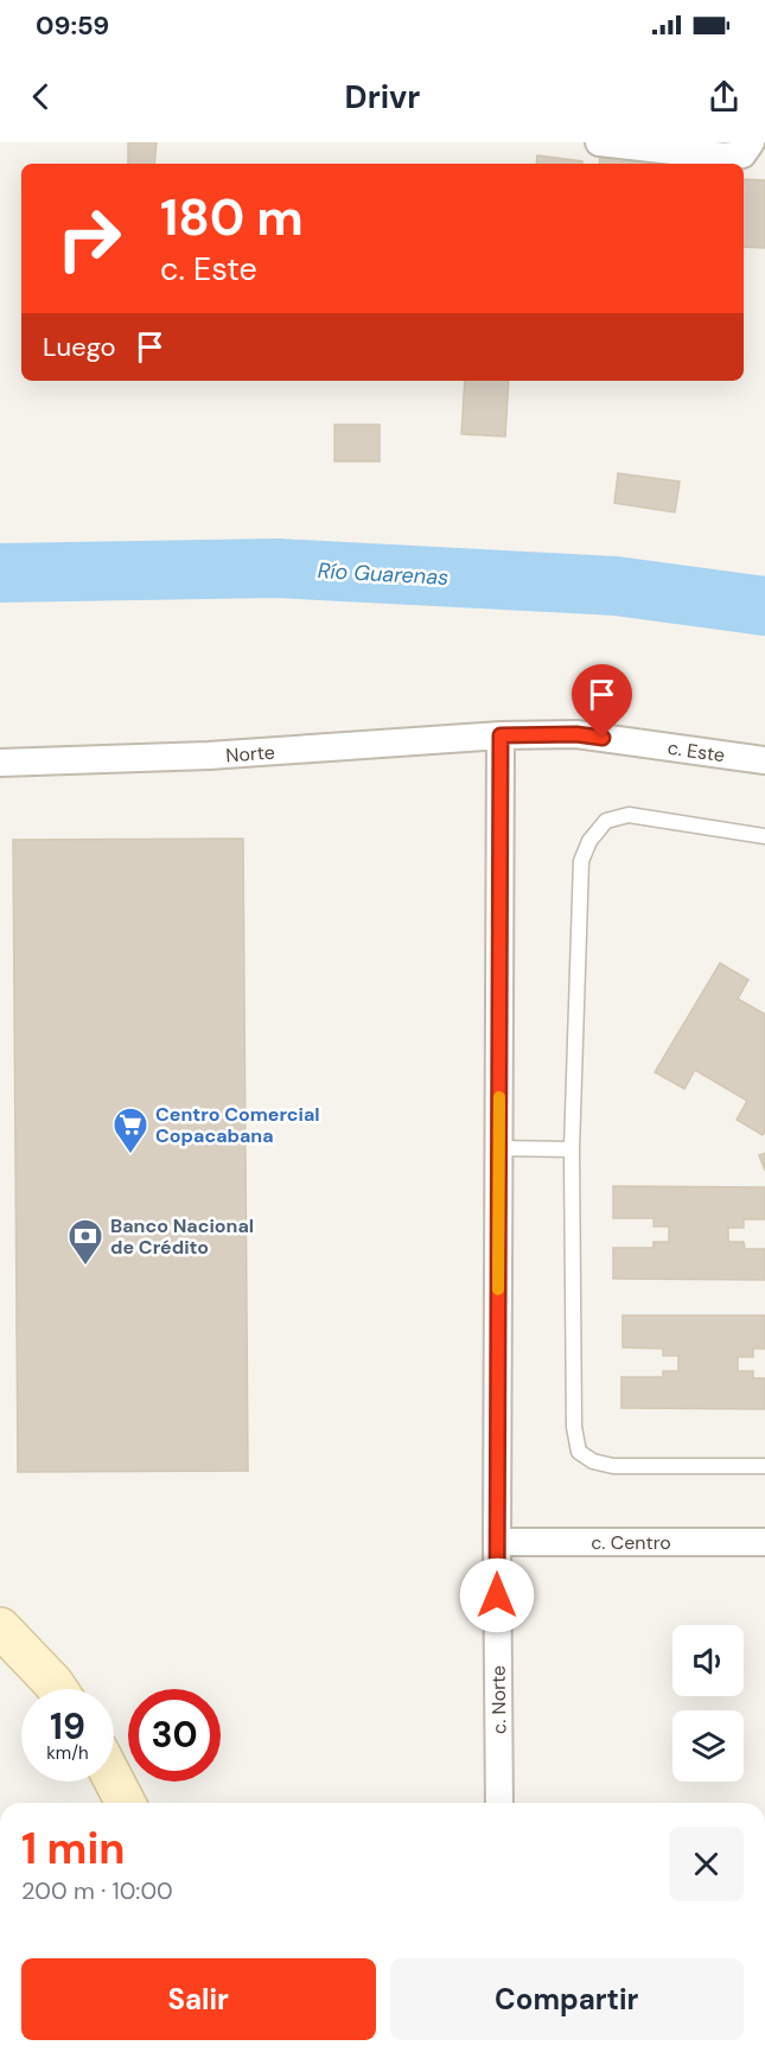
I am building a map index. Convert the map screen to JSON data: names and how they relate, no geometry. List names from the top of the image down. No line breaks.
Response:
{"streets":{"street":["c. Este","Norte","c. Centro","c. Norte"]},"crossings":[["c. Este","Norte"],["c. Este","c. Norte"],["Norte","c. Norte"],["c. Centro","c. Norte"]],"water":["Río Guarenas"],"places":{"supermarket":["Centro Comercial Copacabana"],"bank":["Banco Nacional de Crédito"]},"page":{"status":"09:59","header":"Drivr","turn":["180 m","c. Este"],"then":"Luego","speed":"19 km/h","limit":"30","heading":["1 min","200 m · 10:00"],"buttons":["Salir","Compartir"]}}
